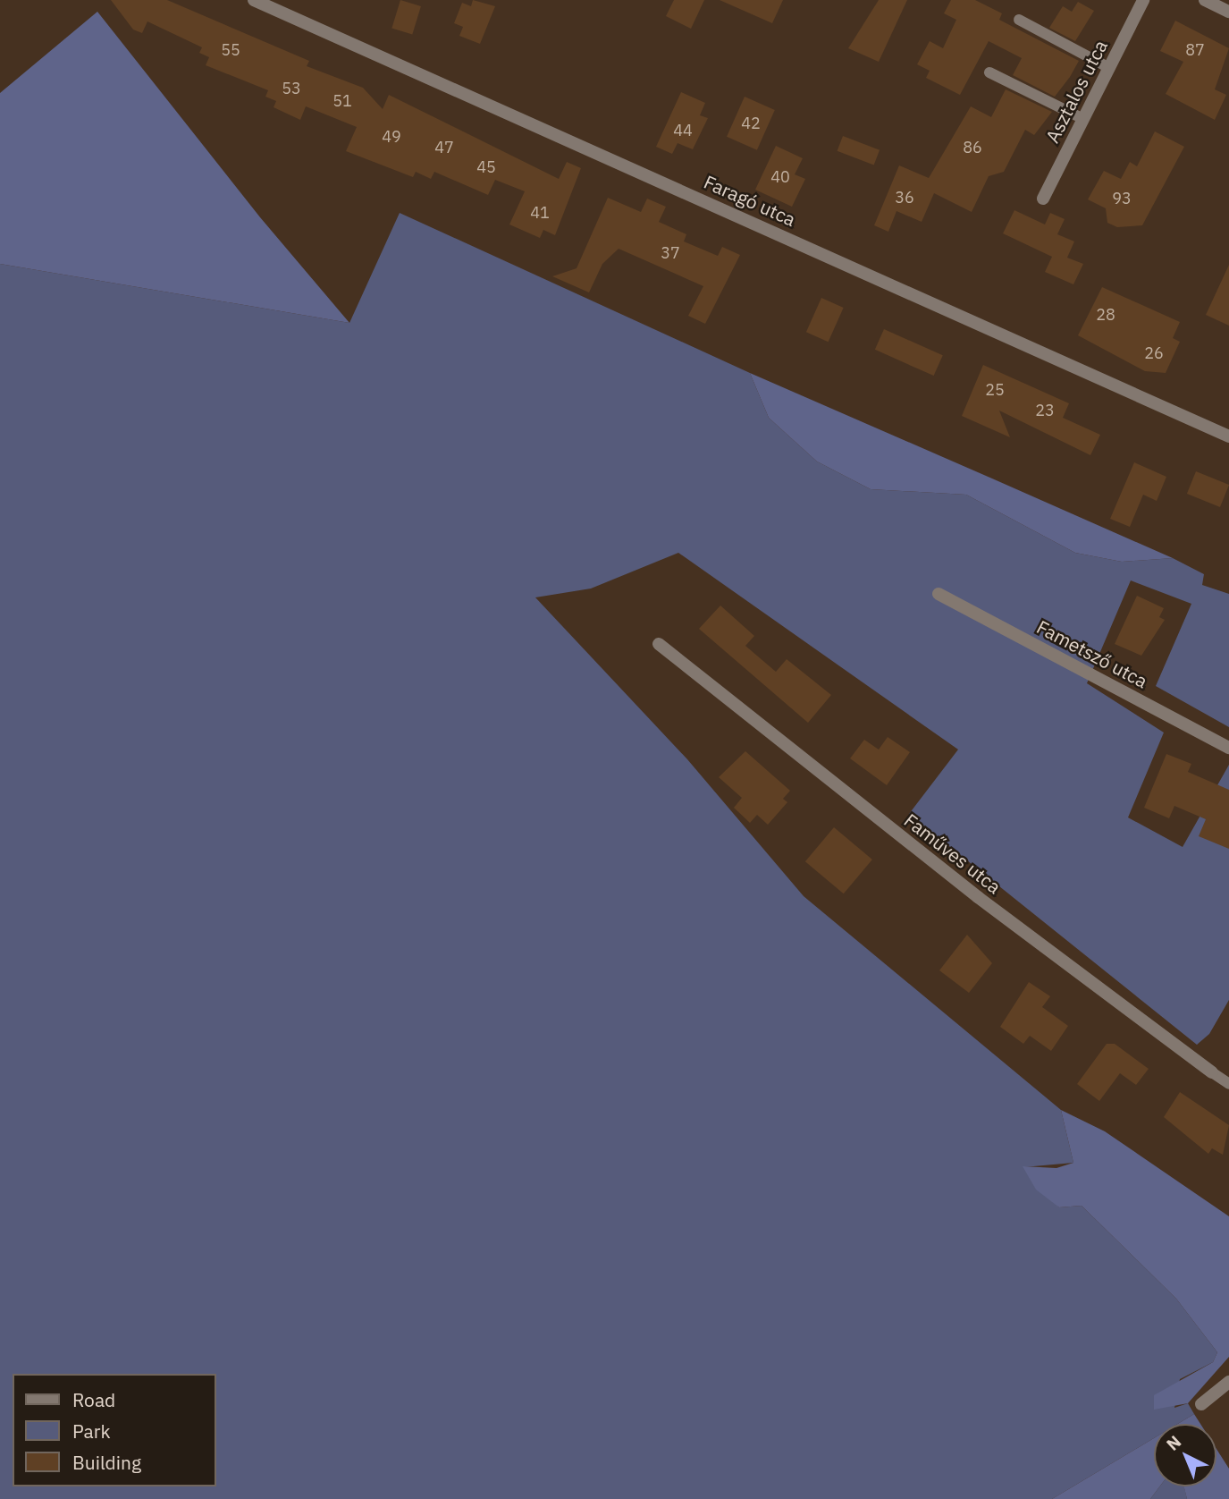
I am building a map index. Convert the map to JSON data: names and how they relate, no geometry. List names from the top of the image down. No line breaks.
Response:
{"streets":{"street":["Asztalos utca","Faragó utca","Fametsző utca","Faműves utca"]},"house_numbers":["55","87","53","51","42","44","49","47","86","45","40","36","93","41","37","28","26","25","23"],"legend":["Road","Park","Building"],"north":"top left"}
